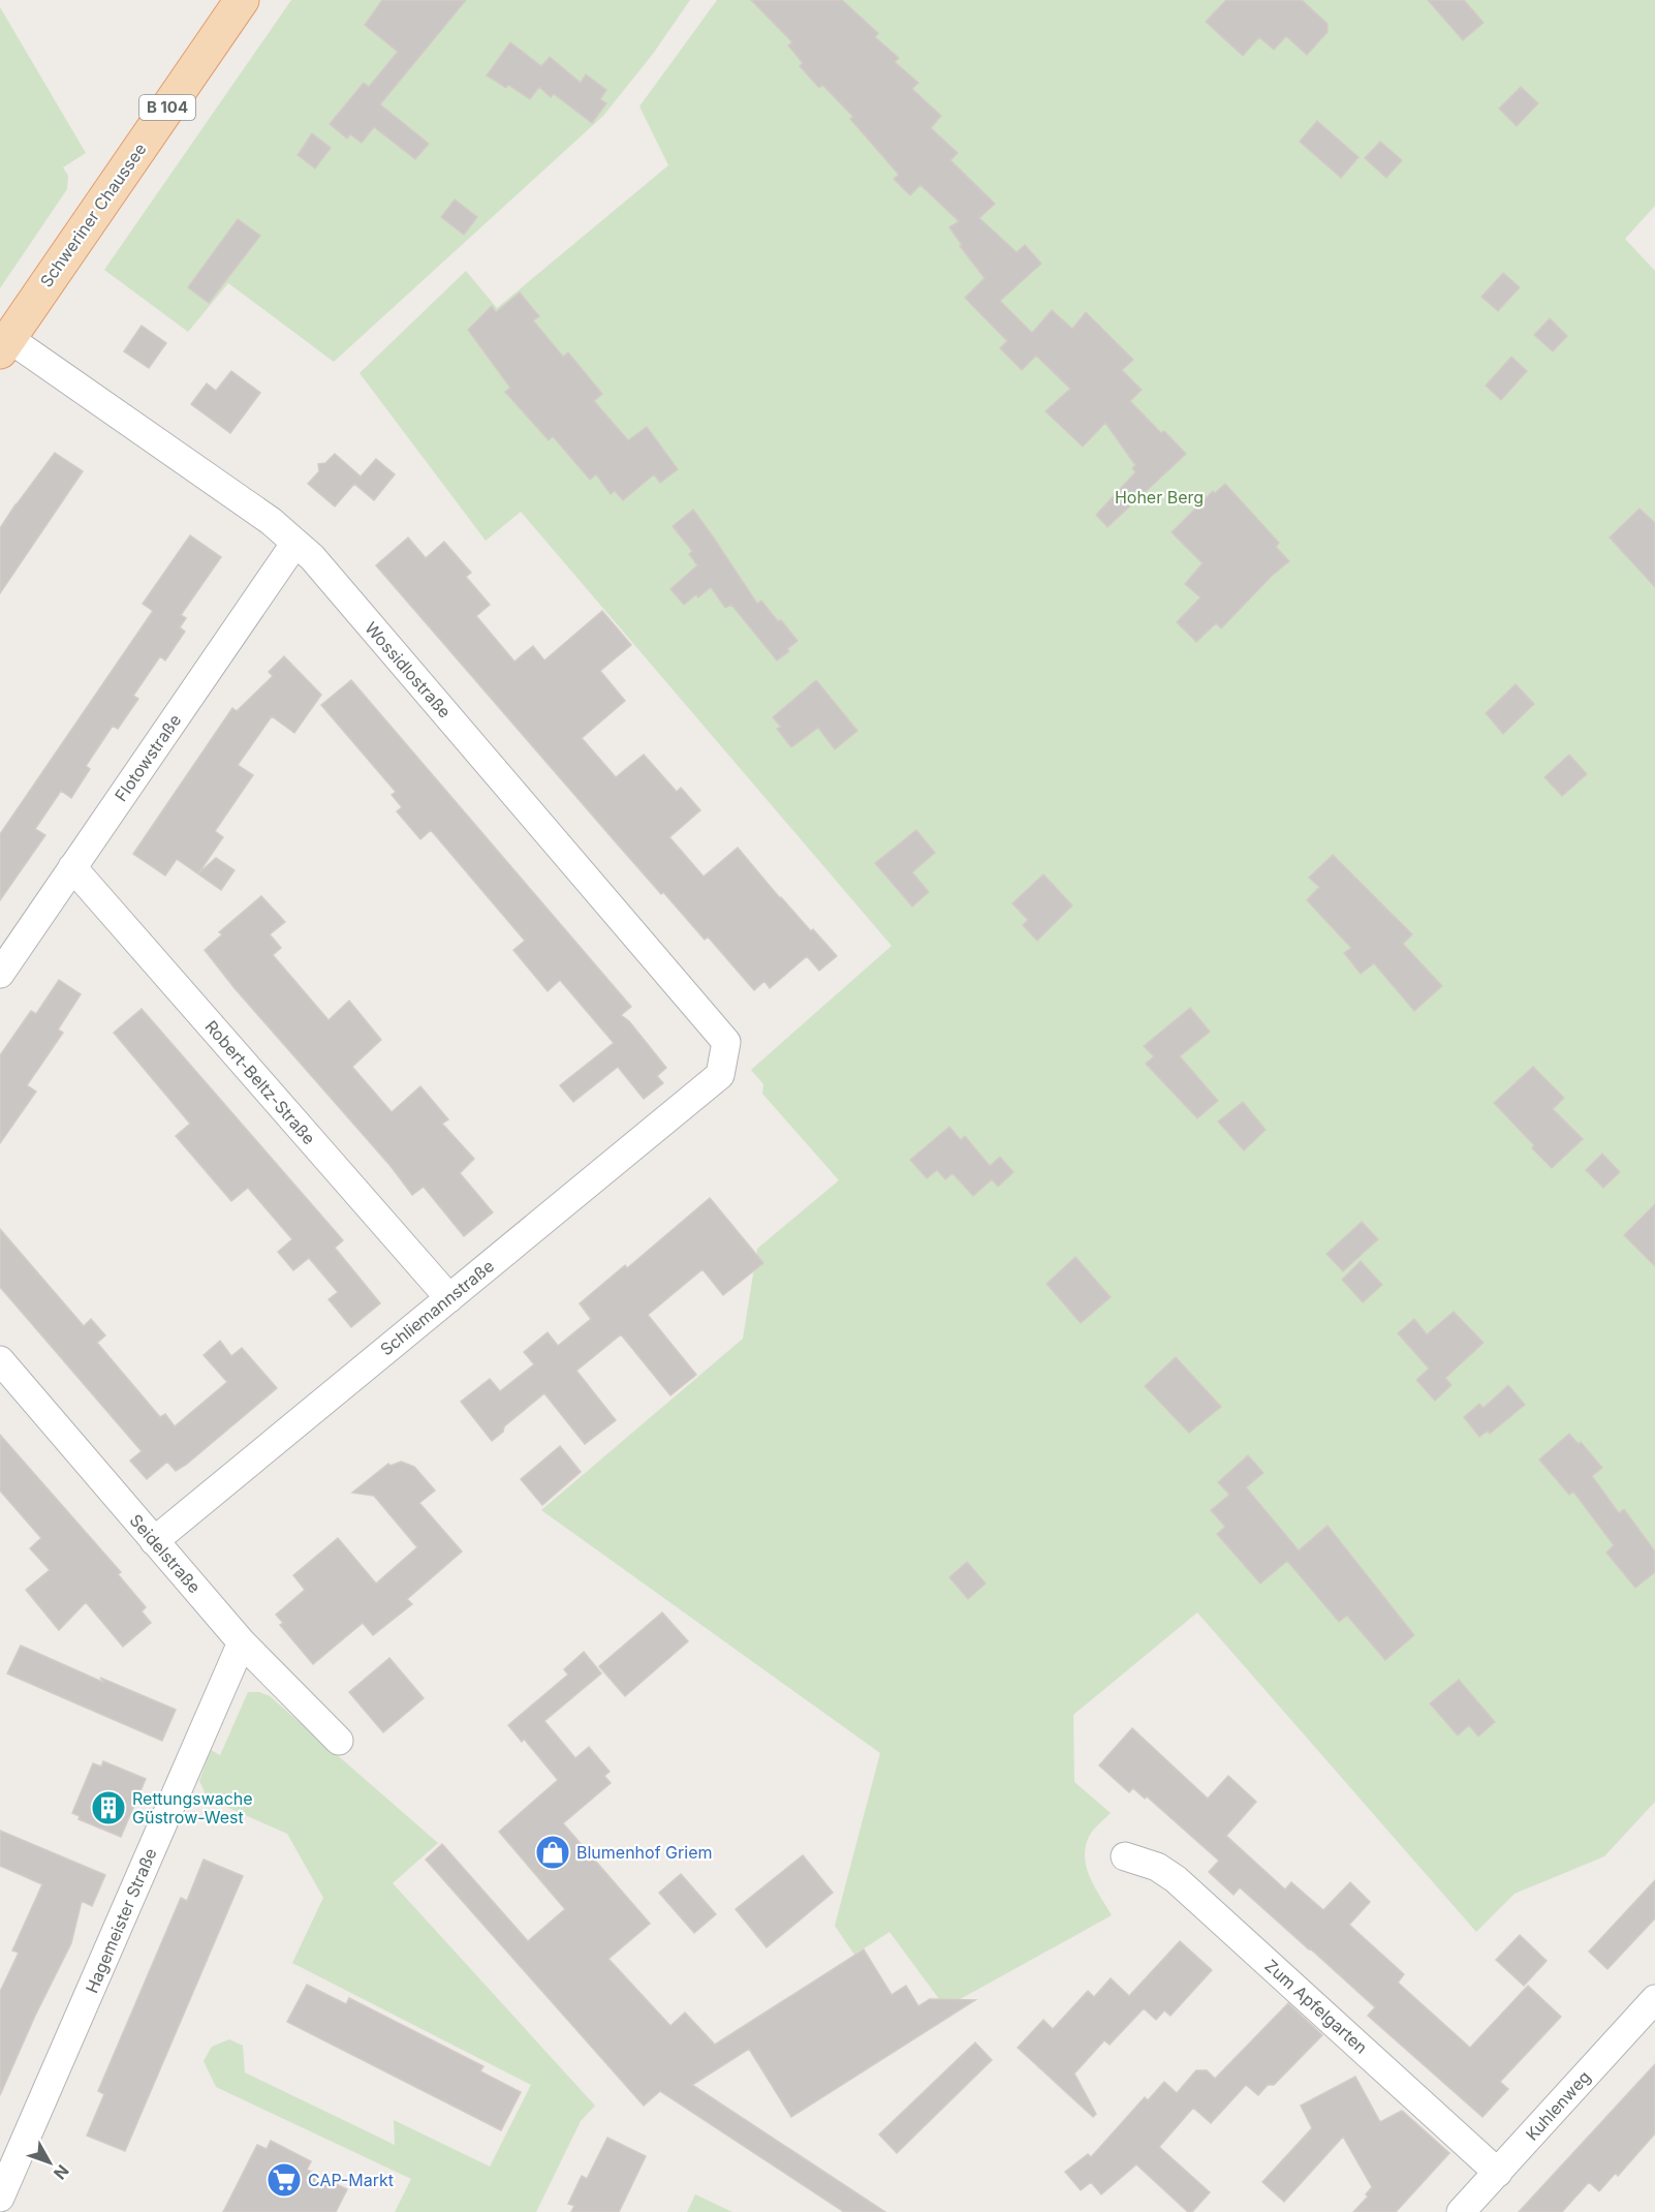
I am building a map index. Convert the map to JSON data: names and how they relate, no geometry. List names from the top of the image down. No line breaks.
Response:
{"streets":{"main road":["B 104","Schweriner Chaussee"],"street":["Wossidlostraße","Flotowstraße","Robert-Beltz-Straße","Schliemannstraße","Seidelstraße","Hagemeister Straße","Zum Apfelgarten","Kuhlenweg"]},"crossings":[["Schweriner Chaussee","Wossidlostraße"],["Wossidlostraße","Flotowstraße"],["Wossidlostraße","Schliemannstraße"],["Flotowstraße","Robert-Beltz-Straße"],["Robert-Beltz-Straße","Schliemannstraße"],["Schliemannstraße","Seidelstraße"],["Seidelstraße","Hagemeister Straße"],["Zum Apfelgarten","Kuhlenweg"]],"parks":["Hoher Berg"],"places":{"building":["Rettungswache Güstrow-West"],"shop":["Blumenhof Griem"],"supermarket":["CAP-Markt"]},"north":"bottom right"}
